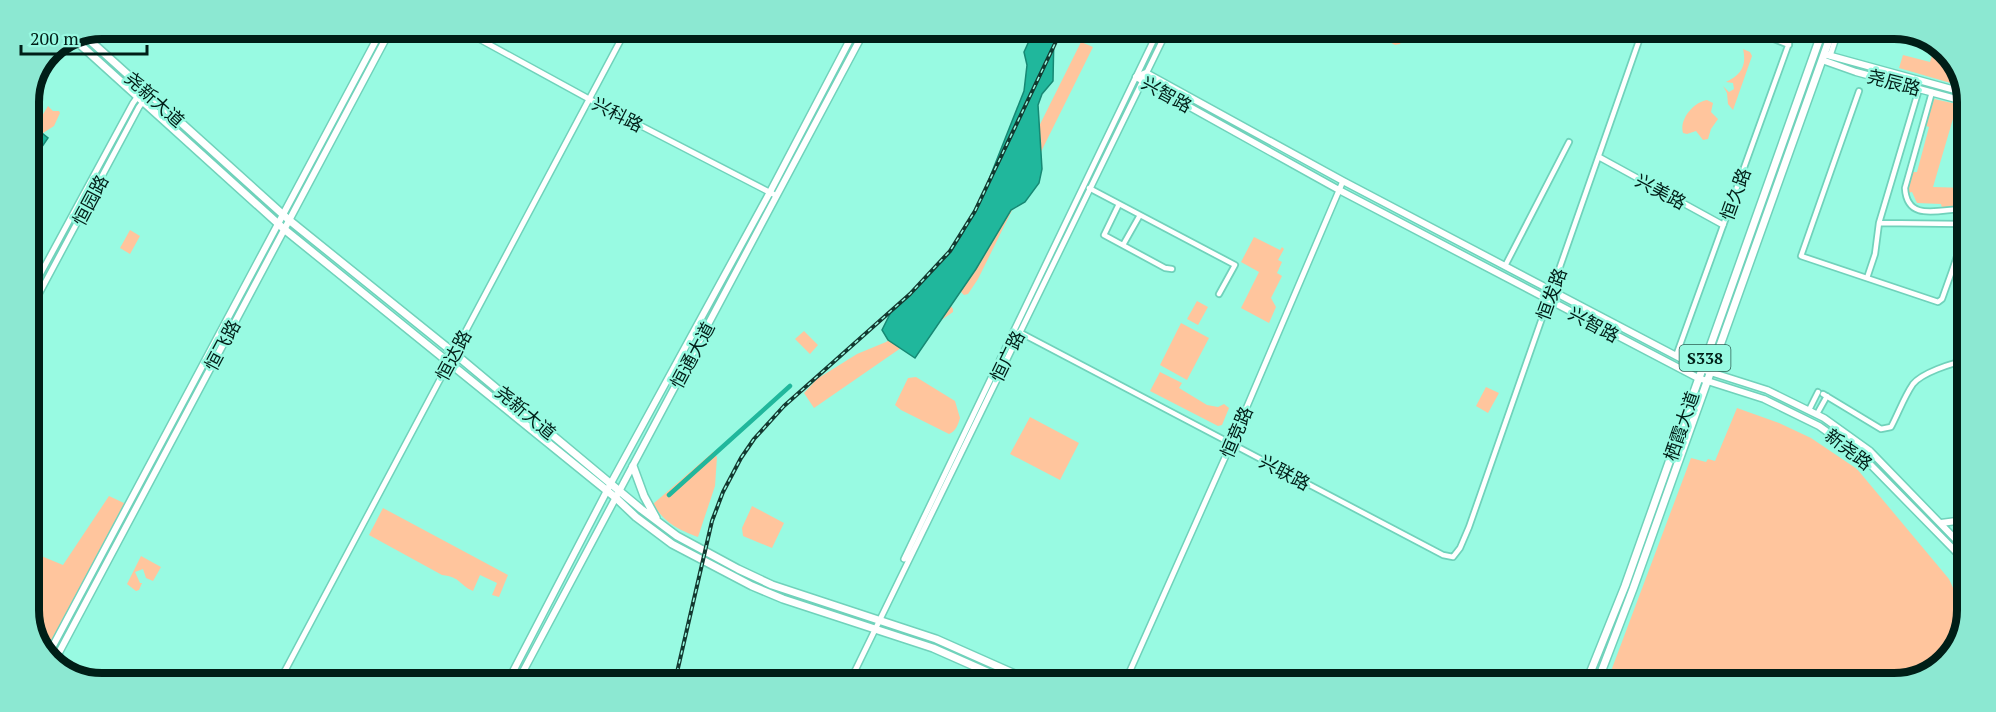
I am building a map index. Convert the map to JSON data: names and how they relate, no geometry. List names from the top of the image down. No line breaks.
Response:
{"streets":{"main road":["尧辰路","兴智路","尧新大道","恒飞路","恒通大道","S338","栖霞大道","新尧路"],"street":["兴科路","兴美路","恒久路","恒园路","恒发路","恒达路","恒广路","恒竞路","兴联路"]},"crossings":[["尧辰路","栖霞大道"],["兴智路","恒久路"],["兴智路","恒发路"],["兴智路","恒广路"],["兴智路","栖霞大道"],["兴智路","恒竞路"],["兴智路","新尧路"],["尧新大道","恒园路"],["尧新大道","恒飞路"],["尧新大道","恒达路"],["尧新大道","恒通大道"],["尧新大道","恒广路"],["兴科路","恒达路"],["兴科路","恒通大道"],["兴美路","恒久路"],["兴美路","恒发路"],["恒发路","兴联路"],["恒广路","兴联路"],["栖霞大道","新尧路"],["恒竞路","兴联路"]],"scale_bar":"200 m"}
